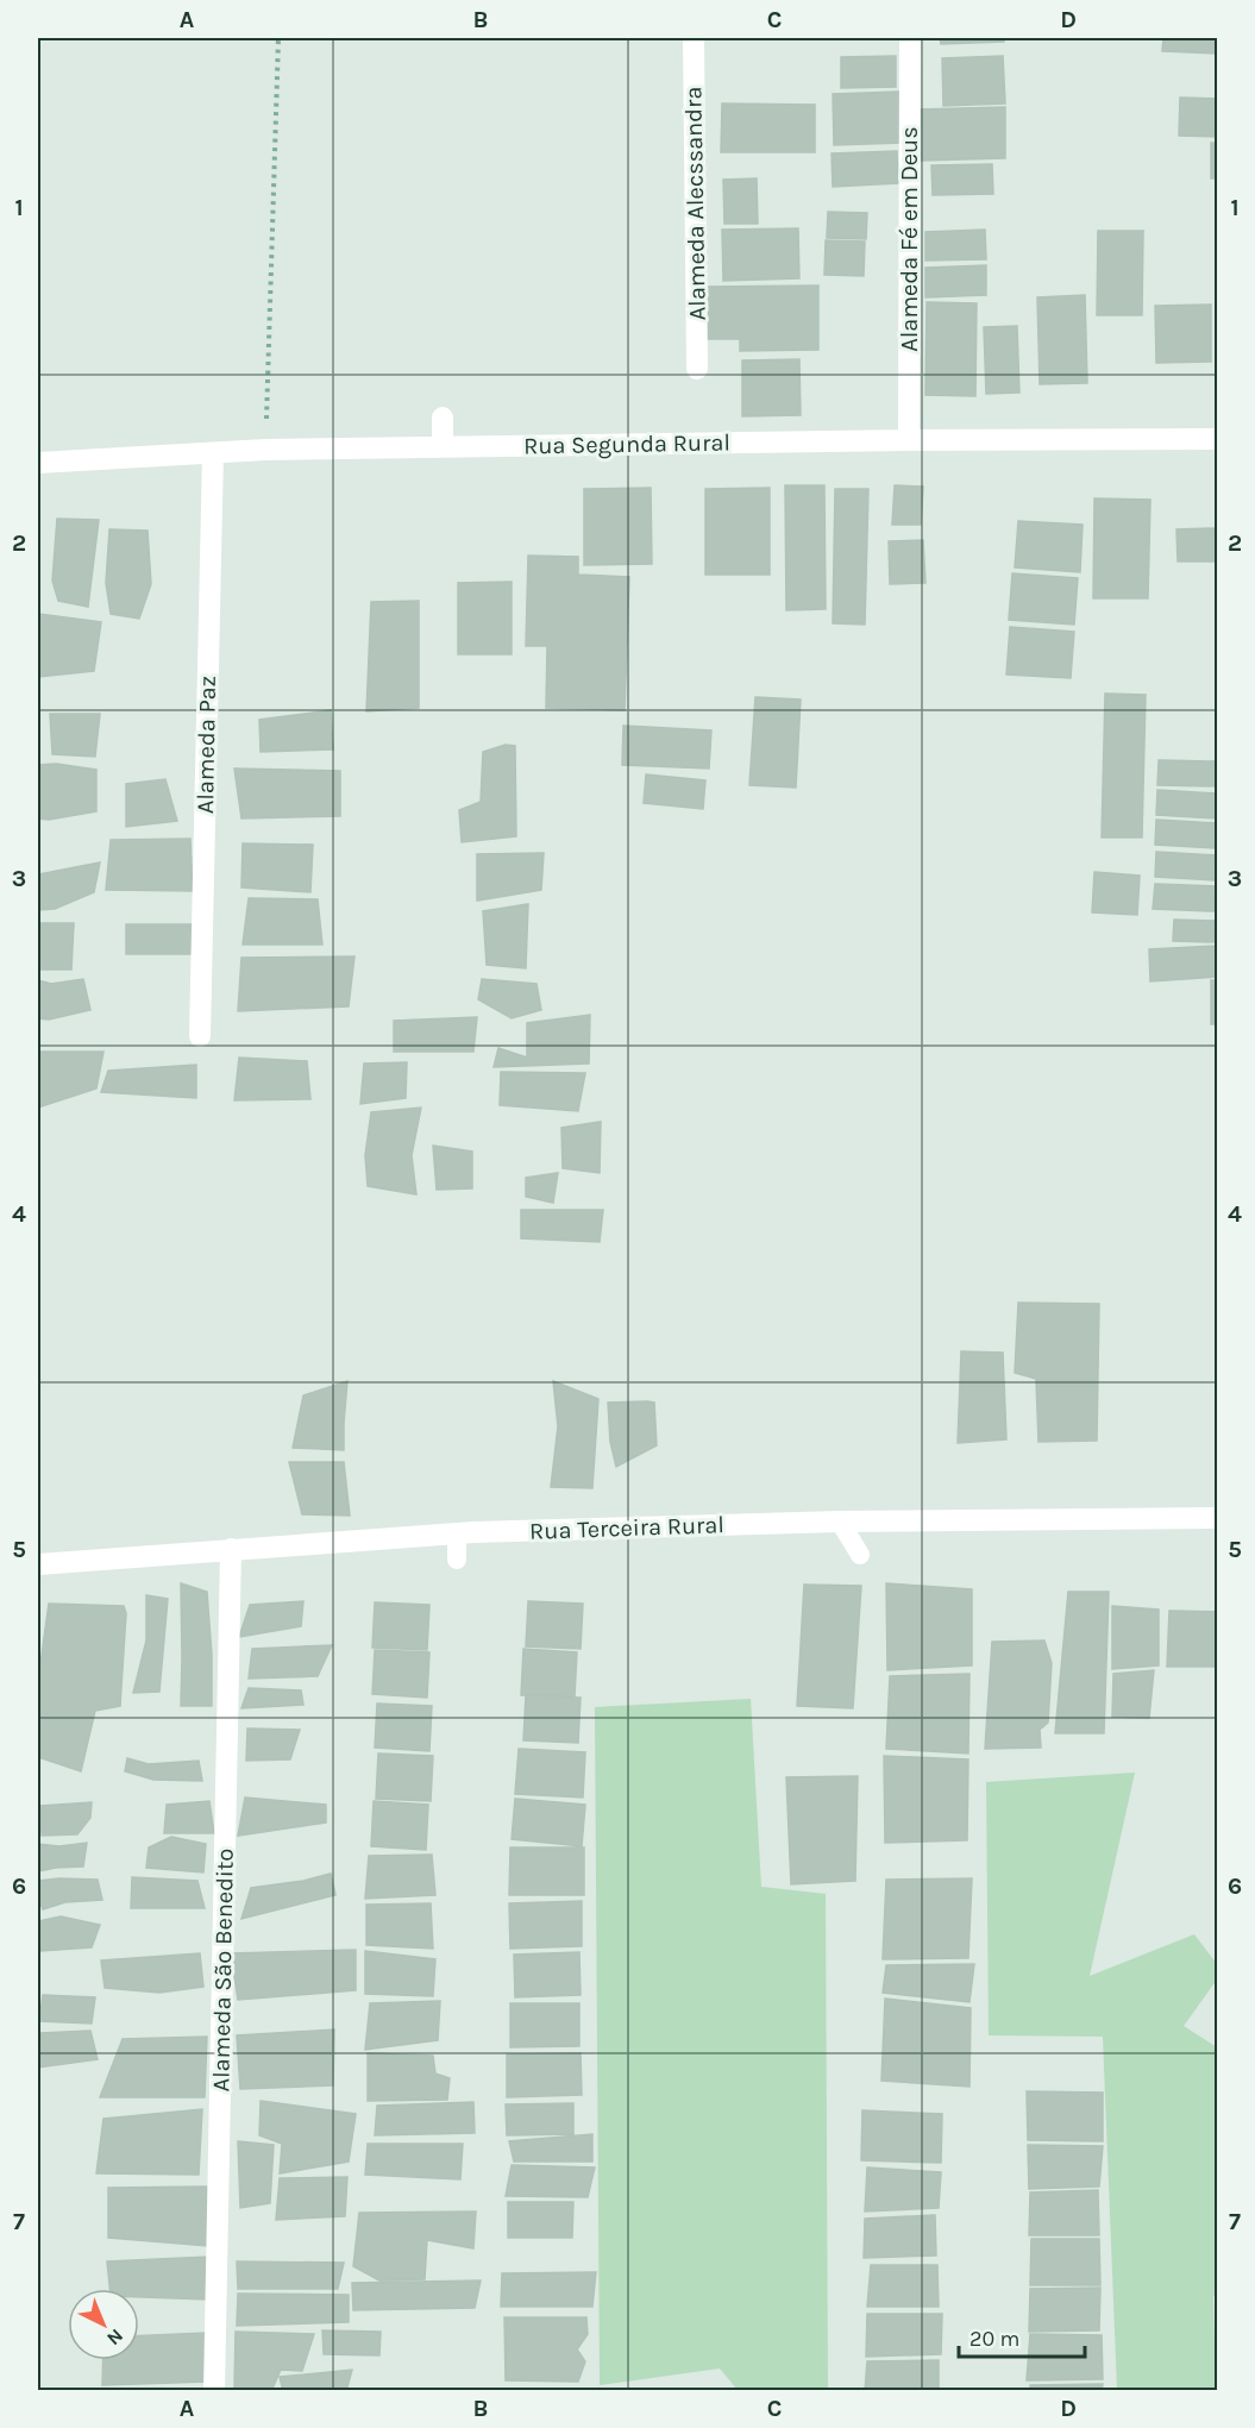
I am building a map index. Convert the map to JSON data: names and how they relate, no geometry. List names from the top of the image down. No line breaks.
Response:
{"streets":{"street":["Alameda Alecssandra","Alameda Fé em Deus","Rua Segunda Rural","Alameda Paz","Rua Terceira Rural","Alameda São Benedito"]},"crossings":[["Alameda Fé em Deus","Rua Segunda Rural"],["Rua Segunda Rural","Alameda Paz"],["Rua Terceira Rural","Alameda São Benedito"]],"scale_bar":"20 m","north":"bottom right","grid":{"columns":["A","B","C","D"],"rows":["1","2","3","4","5","6","7"]}}
